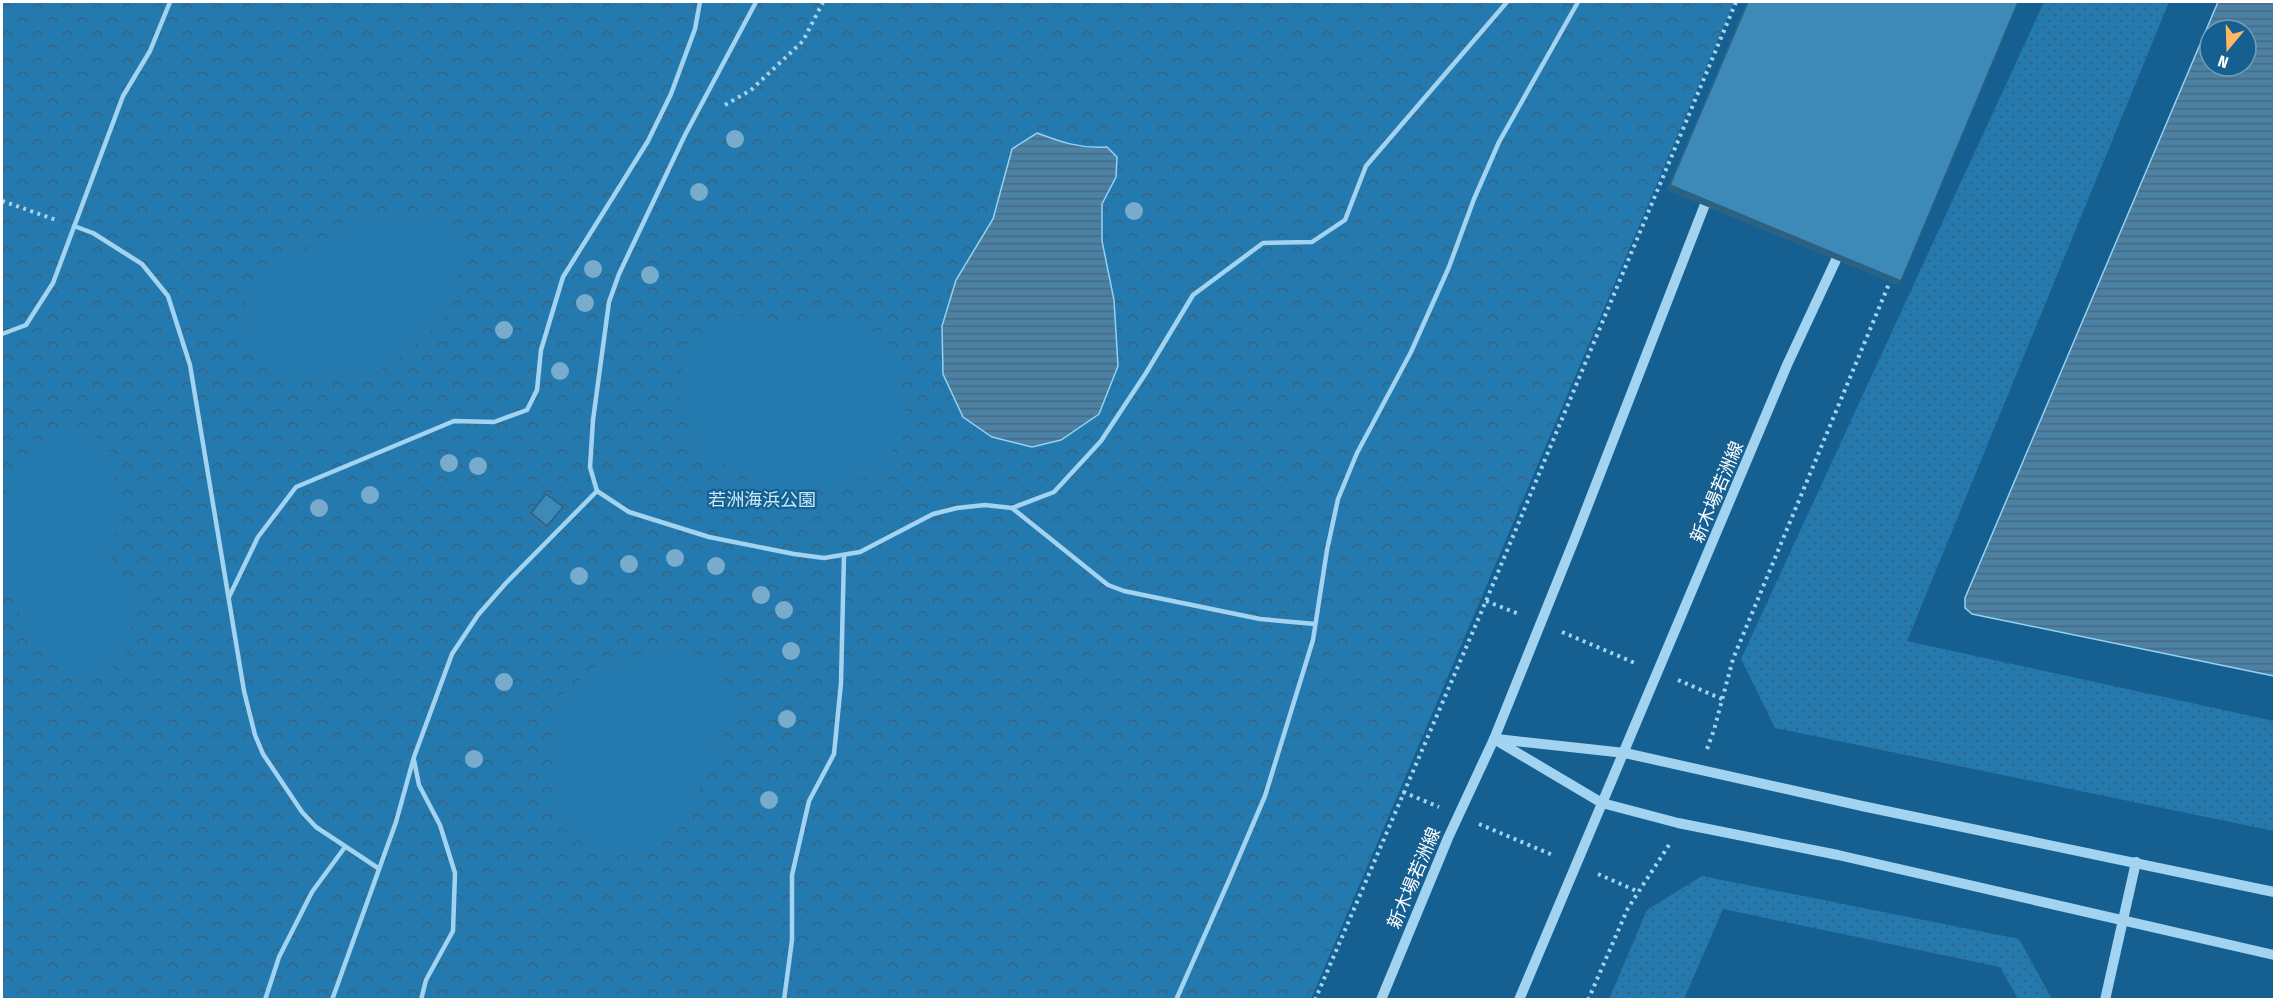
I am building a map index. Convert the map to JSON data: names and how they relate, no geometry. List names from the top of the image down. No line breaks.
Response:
{"streets":{"street":["新木場若洲線"]},"parks":["若洲海浜公園"],"north":"bottom"}
